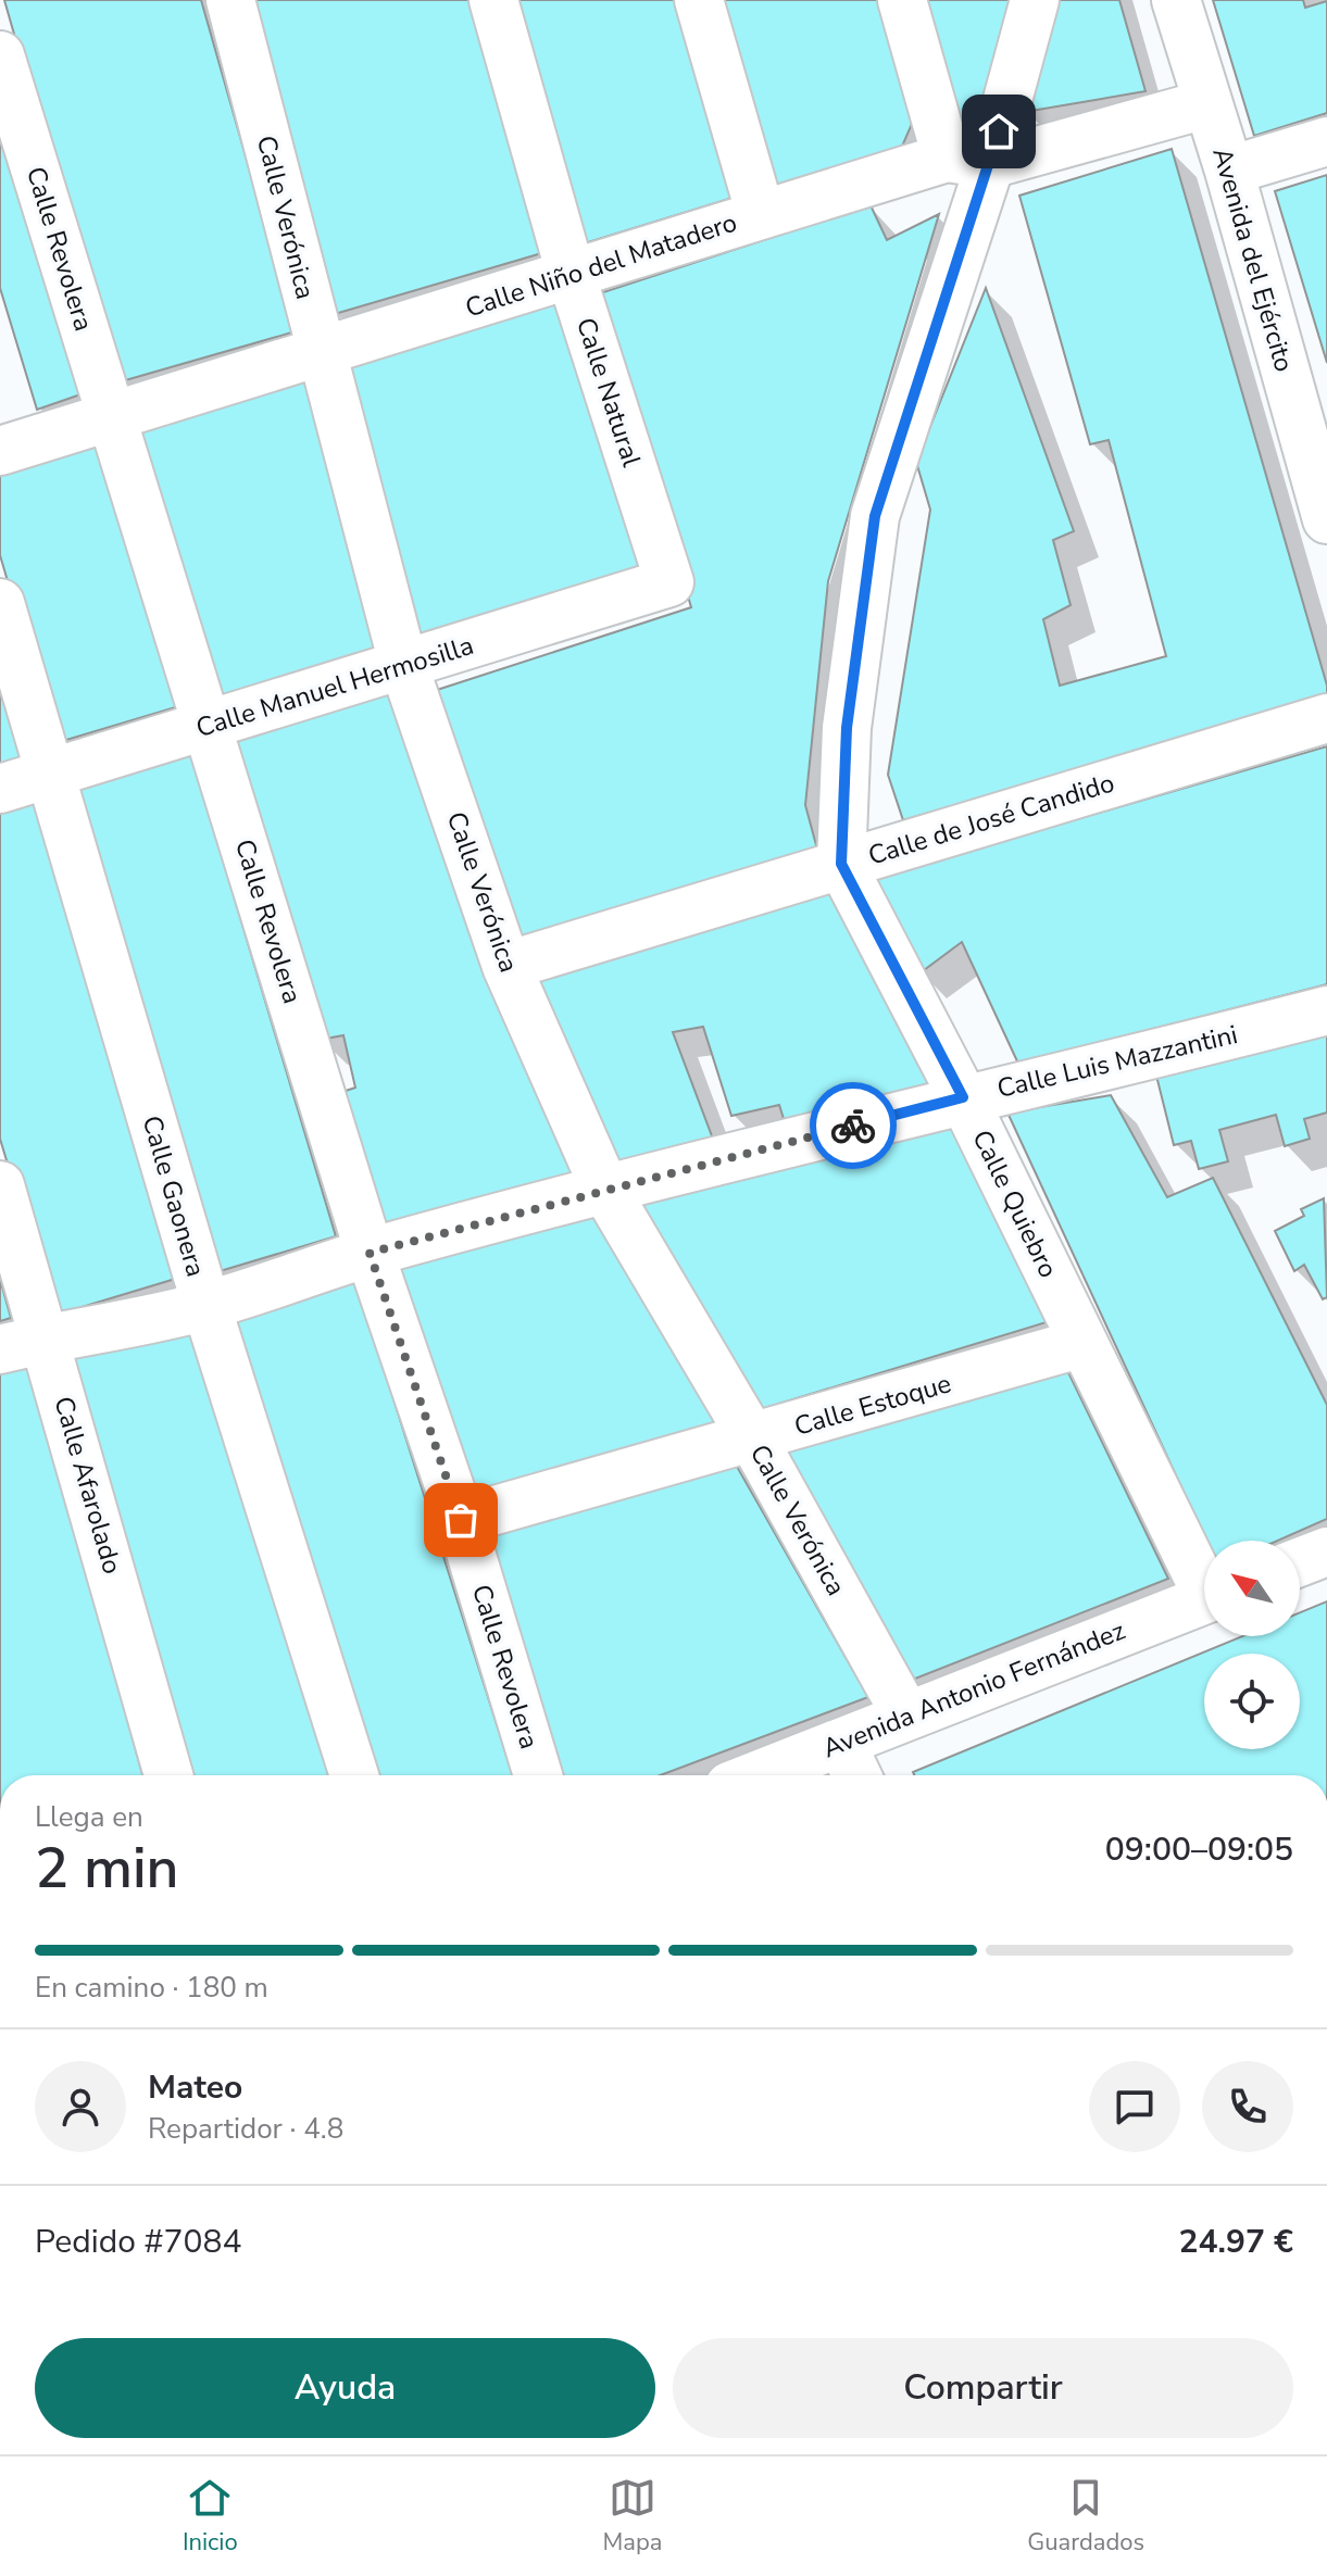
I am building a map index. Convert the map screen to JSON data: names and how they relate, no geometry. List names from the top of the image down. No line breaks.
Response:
{"streets":{"street":["Calle Verónica","Calle Revolera","Avenida del Ejército","Calle Niño del Matadero","Calle Natural","Calle Manuel Hermosilla","Calle de José Candido","Calle Luis Mazzantini","Calle Gaonera","Calle Quiebro","Calle Estoque","Calle Afarolado","Avenida Antonio Fernández"]},"crossings":[["Calle Verónica","Calle Niño del Matadero"],["Calle Verónica","Calle Manuel Hermosilla"],["Calle Verónica","Calle de José Candido"],["Calle Verónica","Calle Luis Mazzantini"],["Calle Verónica","Calle Estoque"],["Calle Verónica","Avenida Antonio Fernández"],["Calle Revolera","Calle Niño del Matadero"],["Calle Revolera","Calle Manuel Hermosilla"],["Calle Revolera","Calle Luis Mazzantini"],["Calle Revolera","Calle Estoque"],["Avenida del Ejército","Calle Niño del Matadero"],["Calle Niño del Matadero","Calle Natural"],["Calle Niño del Matadero","Calle Quiebro"],["Calle Natural","Calle Manuel Hermosilla"],["Calle Manuel Hermosilla","Calle Gaonera"],["Calle de José Candido","Calle Quiebro"],["Calle Luis Mazzantini","Calle Gaonera"],["Calle Luis Mazzantini","Calle Quiebro"],["Calle Luis Mazzantini","Calle Afarolado"],["Calle Quiebro","Calle Estoque"]],"north":"top left","page":{"heading":["2 min","Llega en","09:00–09:05"],"panel":["Mateo","Repartidor · 4.8","Pedido #7084","24.97 €"],"bar":"En camino · 180 m","buttons":["Ayuda","Compartir"],"tabs":["Inicio","Mapa","Guardados"]}}
